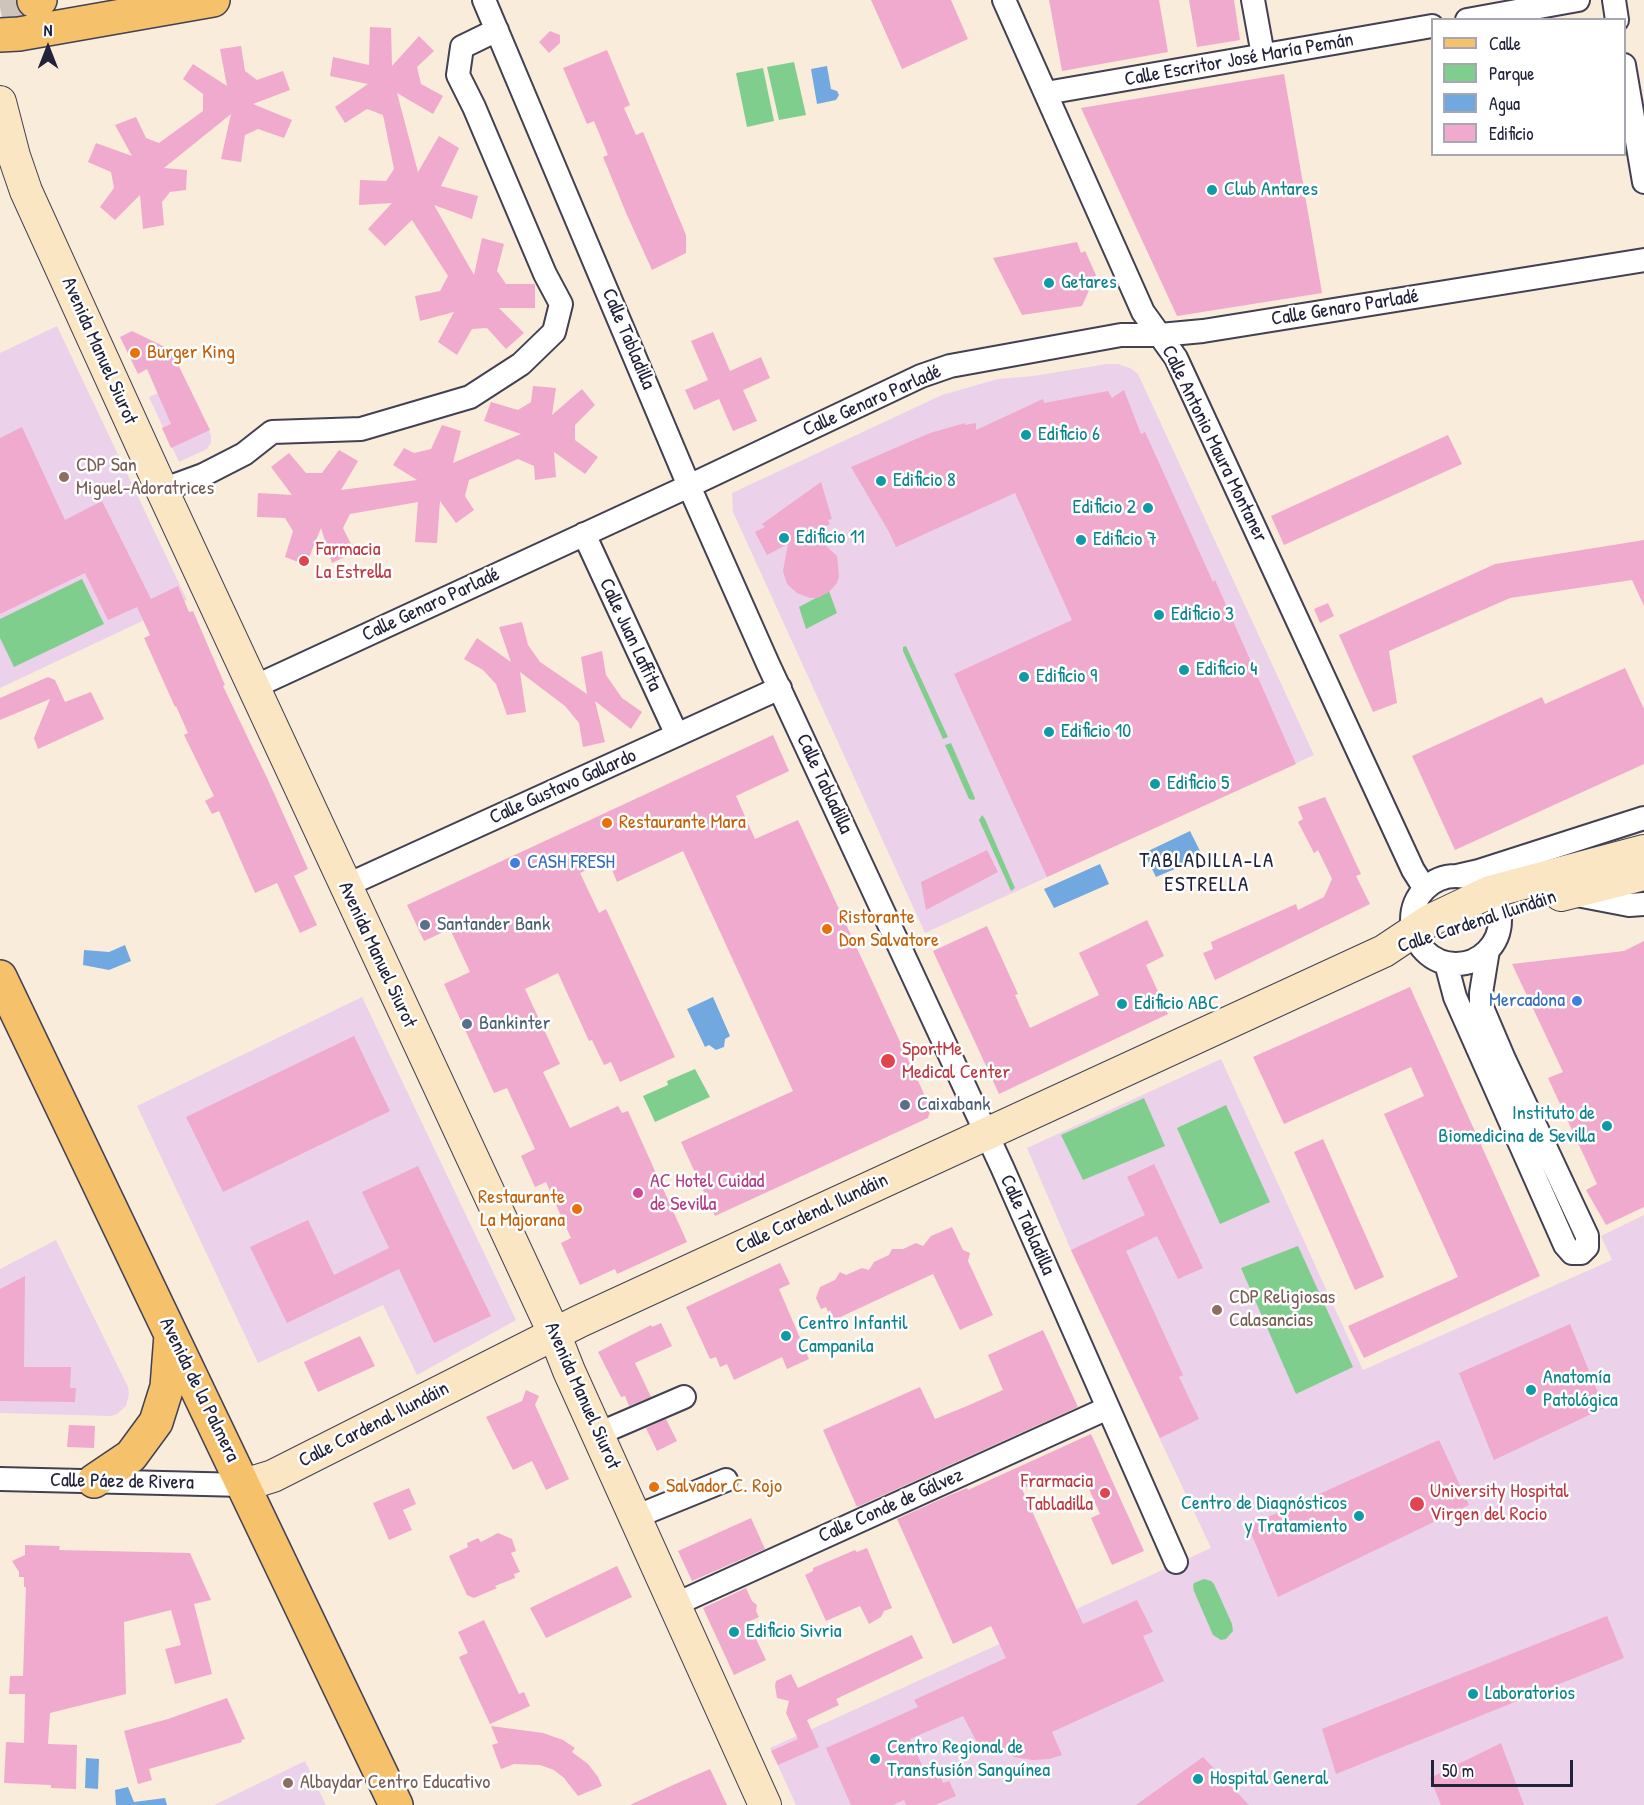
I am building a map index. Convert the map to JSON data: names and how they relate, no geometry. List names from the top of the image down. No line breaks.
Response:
{"streets":{"main road":["Avenida Manuel Siurot","Calle Cardenal Ilundáin","Avenida de la Palmera"],"street":["Calle Escritor José María Pemán","Calle Genaro Parladé","Calle Tabladilla","Calle Antonio Maura Montaner","Calle Juan Laffita","Calle Gustavo Gallardo","Calle Páez de Rivera","Calle Conde de Gálvez"]},"crossings":[["Calle Escritor José María Pemán","Calle Antonio Maura Montaner"],["Calle Genaro Parladé","Calle Tabladilla"],["Calle Genaro Parladé","Avenida Manuel Siurot"],["Calle Genaro Parladé","Calle Antonio Maura Montaner"],["Calle Genaro Parladé","Calle Juan Laffita"],["Calle Tabladilla","Calle Gustavo Gallardo"],["Calle Tabladilla","Calle Cardenal Ilundáin"],["Calle Tabladilla","Calle Conde de Gálvez"],["Avenida Manuel Siurot","Calle Gustavo Gallardo"],["Avenida Manuel Siurot","Calle Cardenal Ilundáin"],["Avenida Manuel Siurot","Calle Conde de Gálvez"],["Calle Juan Laffita","Calle Gustavo Gallardo"],["Calle Cardenal Ilundáin","Avenida de la Palmera"],["Calle Cardenal Ilundáin","Calle Páez de Rivera"],["Avenida de la Palmera","Calle Páez de Rivera"]],"districts":["TABLADILLA-LA ESTRELLA"],"places":["Club Antares","Getares","Burger King","Edificio 6","CDP San Miguel-Adoratrices","Edificio 8","Edificio 2","Edificio 11","Edificio 7","Farmacia La Estrella","Edificio 3","Edificio 4","Edificio 9","Edificio 10","Edificio 5","Restaurante Mara","CASH FRESH","Santander Bank","Ristorante Don Salvatore","Mercadona","Edificio ABC","Bankinter","SportMe Medical Center","Caixabank","Instituto de Biomedicina de Sevilla","AC Hotel Cuidad de Sevilla","Restaurante La Majorana","CDP Religiosas Calasancias","Centro Infantil Campanila","Anatomía Patológica","Salvador C. Rojo","Frarmacia Tabladilla","University Hospital Virgen del Rocio","Centro de Diagnósticos y Tratamiento","Edificio Sivria","Laboratorios","Centro Regional de Transfusión Sanguínea","Hospital General","Albaydar Centro Educativo"],"legend":["Calle","Parque","Agua","Edificio"],"scale_bar":"50 m","north":"top"}
